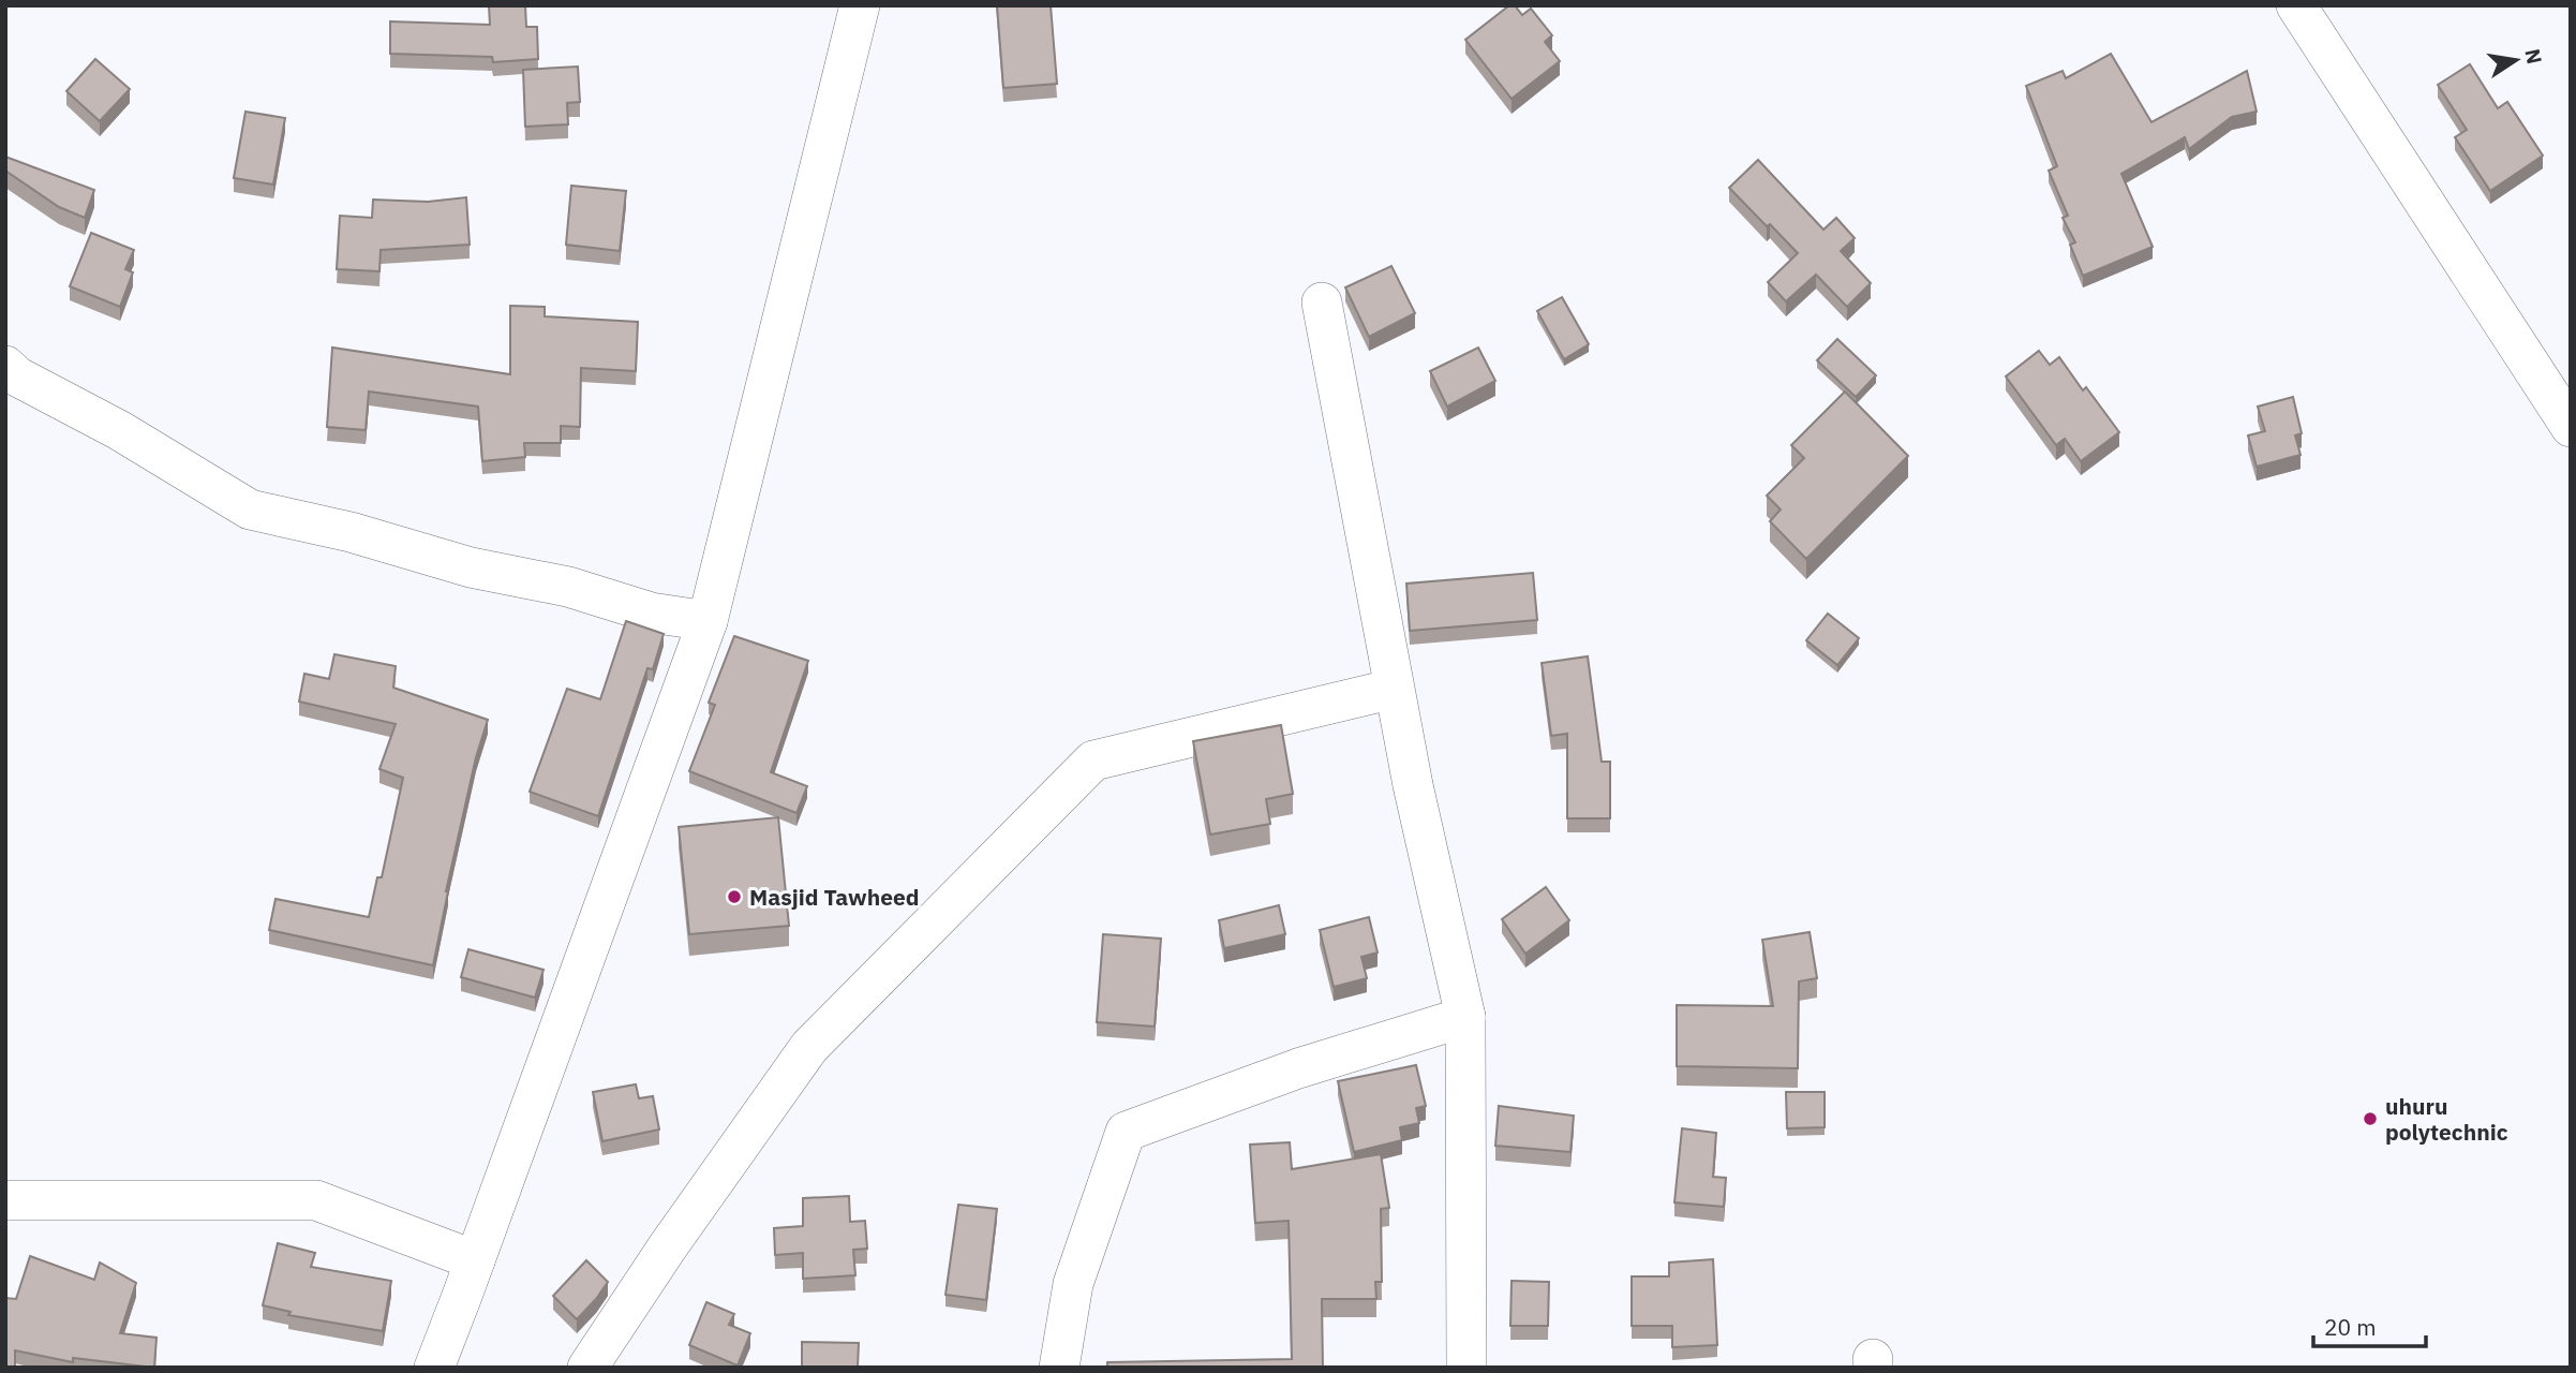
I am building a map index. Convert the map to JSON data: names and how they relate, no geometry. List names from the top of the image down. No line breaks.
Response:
{"places":["Masjid Tawheed","uhuru polytechnic"],"scale_bar":"20 m","north":"right"}
